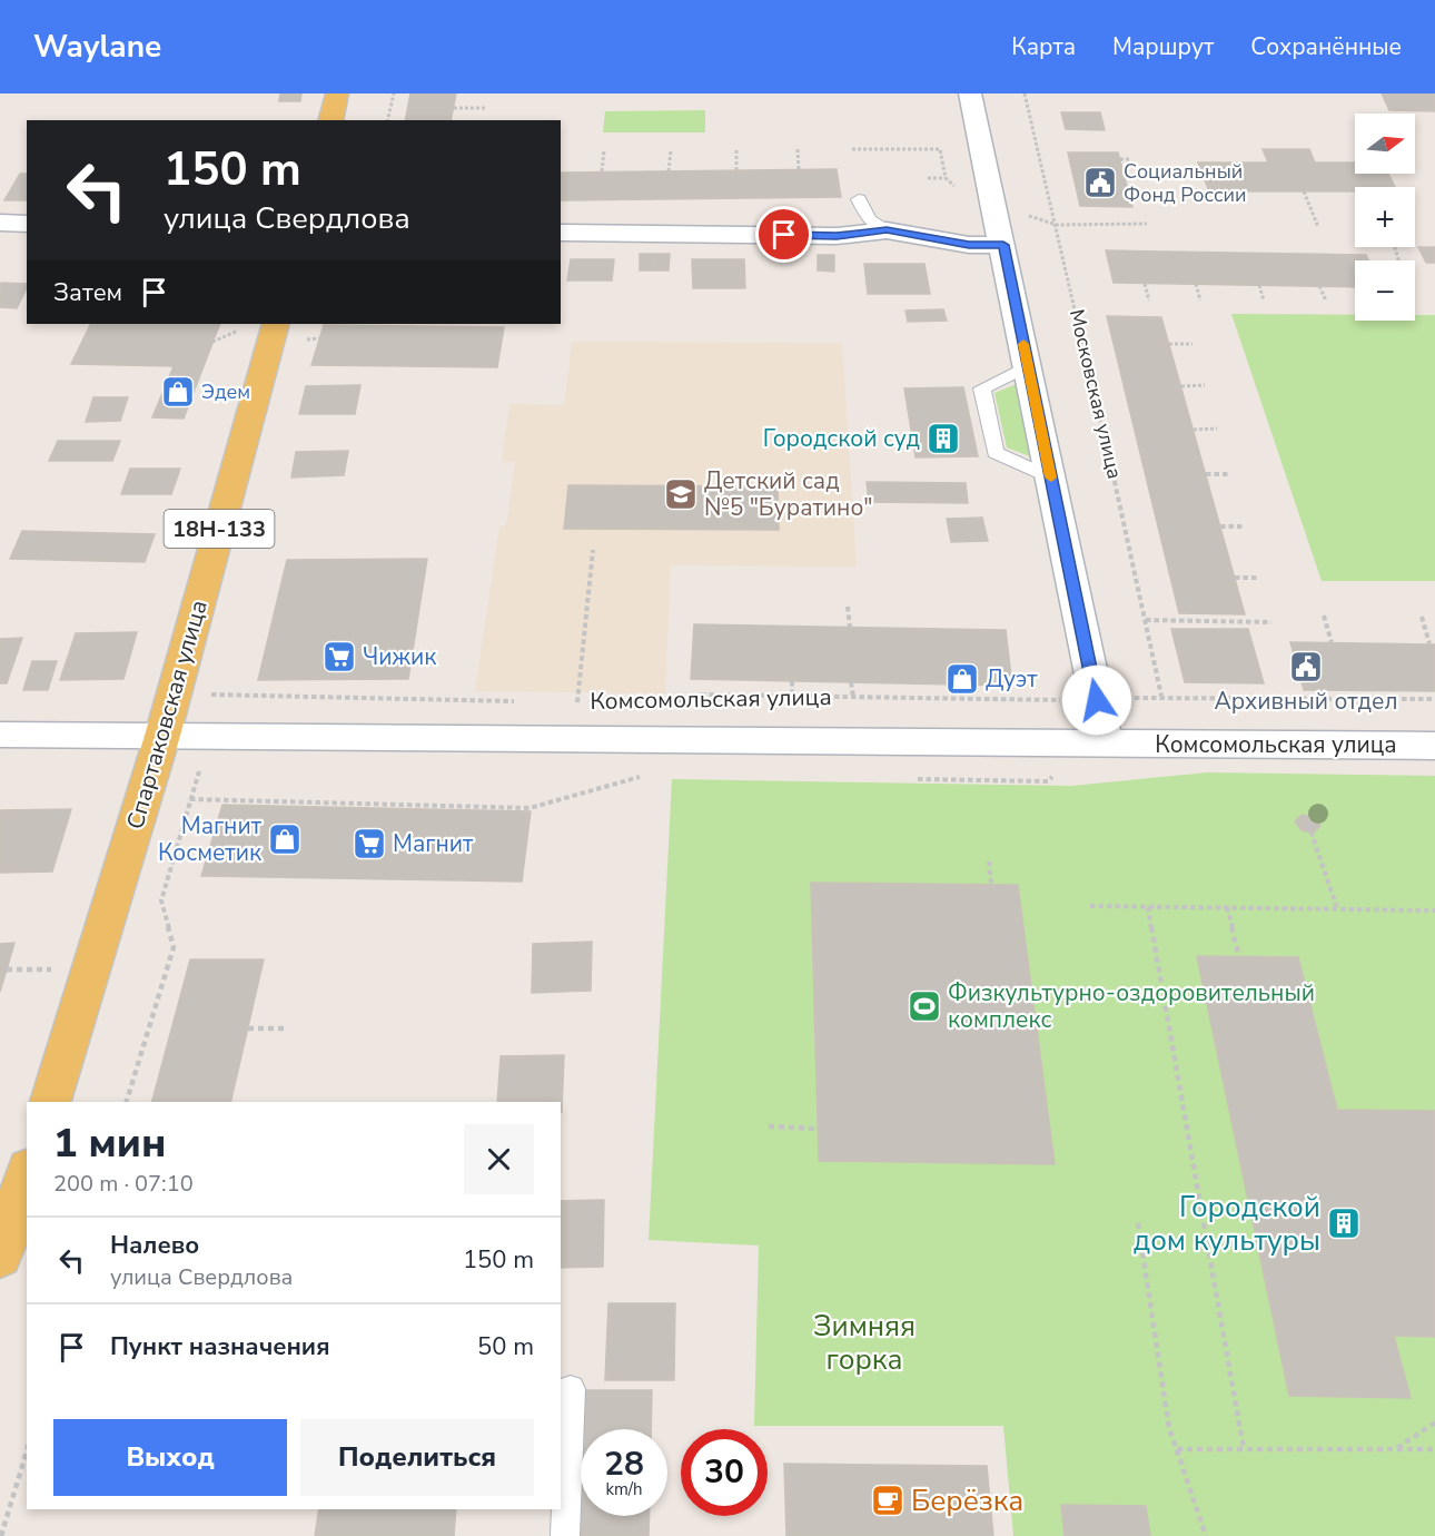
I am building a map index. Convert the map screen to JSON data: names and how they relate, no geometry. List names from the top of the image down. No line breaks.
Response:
{"streets":{"main road":["18Н-133","Спартаковская улица"],"street":["Комсомольская улица"],"path":["Московская улица"]},"crossings":[["Московская улица","Комсомольская улица"],["Комсомольская улица","Спартаковская улица"]],"parks":["Зимняя горка"],"places":{"public building":["Социальный Фонд России","Архивный отдел"],"shop":["Эдем","Дуэт","Магнит Косметик"],"building":["Городской суд","Городской дом культуры"],"school or university":["Детский сад №5 \"Буратино\""],"supermarket":["Чижик","Магнит"],"sports":["Физкультурно-оздоровительный комплекс"],"cafe":["Берёзка"]},"north":"right","page":{"header":"Waylane","nav":["Карта","Маршрут","Сохранённые"],"map_buttons":["+","−"],"turn":["150 m","улица Свердлова"],"then":"Затем","heading":["1 мин","200 m · 07:10"],"list":[{"name":"Налево","note":"улица Свердлова","value":"150 m"},{"name":"Пункт назначения","value":"50 m"}],"buttons":["Выход","Поделиться"],"speed":"28 km/h","limit":"30"}}
